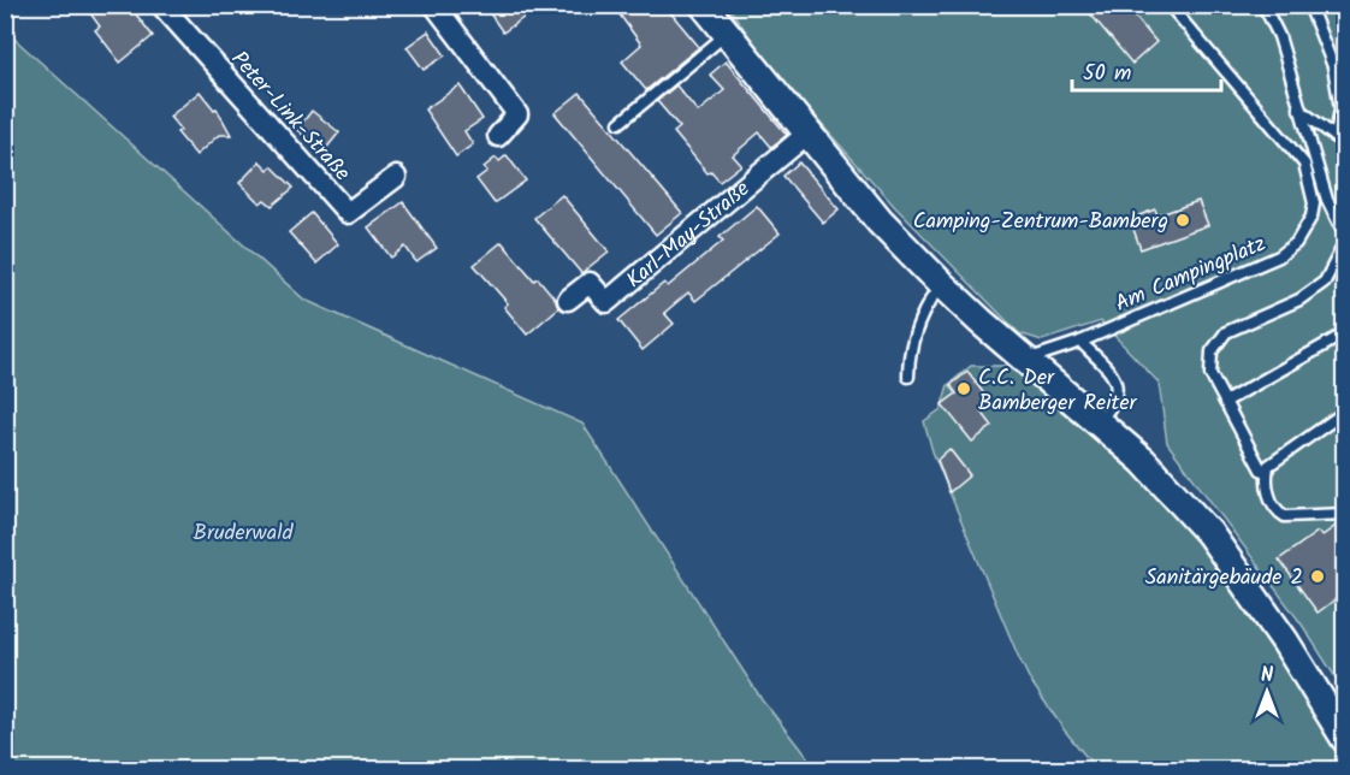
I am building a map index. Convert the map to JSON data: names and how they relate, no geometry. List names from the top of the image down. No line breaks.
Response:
{"streets":{"street":["Peter-Link-Straße","Karl-May-Straße"],"lane":["Am Campingplatz"]},"parks":["Bruderwald"],"places":["Camping-Zentrum-Bamberg","C.C. Der Bamberger Reiter","Sanitärgebäude 2"],"scale_bar":"50 m","north":"top"}
